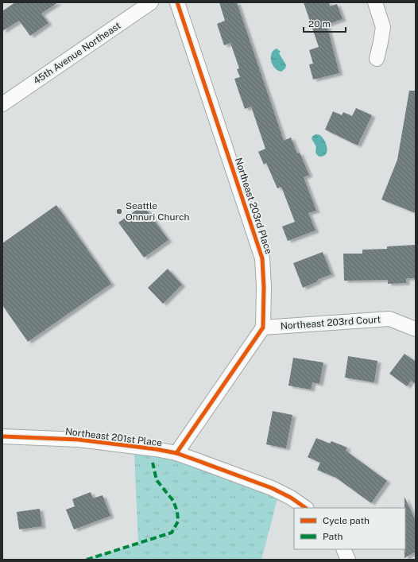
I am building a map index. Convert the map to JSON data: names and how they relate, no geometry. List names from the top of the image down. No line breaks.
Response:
{"streets":{"street":["45th Avenue Northeast","Northeast 203rd Place","Northeast 203rd Court","Northeast 201st Place"]},"crossings":[["Northeast 203rd Place","Northeast 203rd Court"]],"places":["Seattle Onnuri Church"],"legend":["Cycle path","Path"],"scale_bar":"20 m"}
